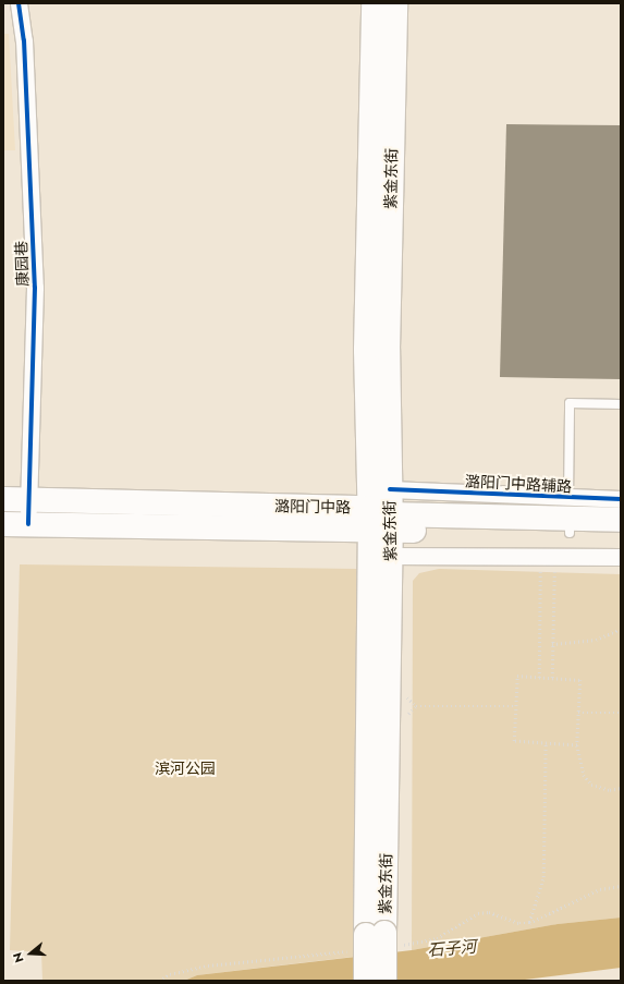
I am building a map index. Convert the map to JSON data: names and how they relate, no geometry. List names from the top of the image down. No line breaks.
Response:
{"streets":{"main road":["紫金东街","潞阳门中路"],"street":["康园巷","潞阳门中路辅路"]},"crossings":[["紫金东街","潞阳门中路辅路"],["紫金东街","潞阳门中路"],["康园巷","潞阳门中路"],["潞阳门中路辅路","潞阳门中路"]],"water":["石子河"],"parks":["滨河公园"],"north":"left"}
